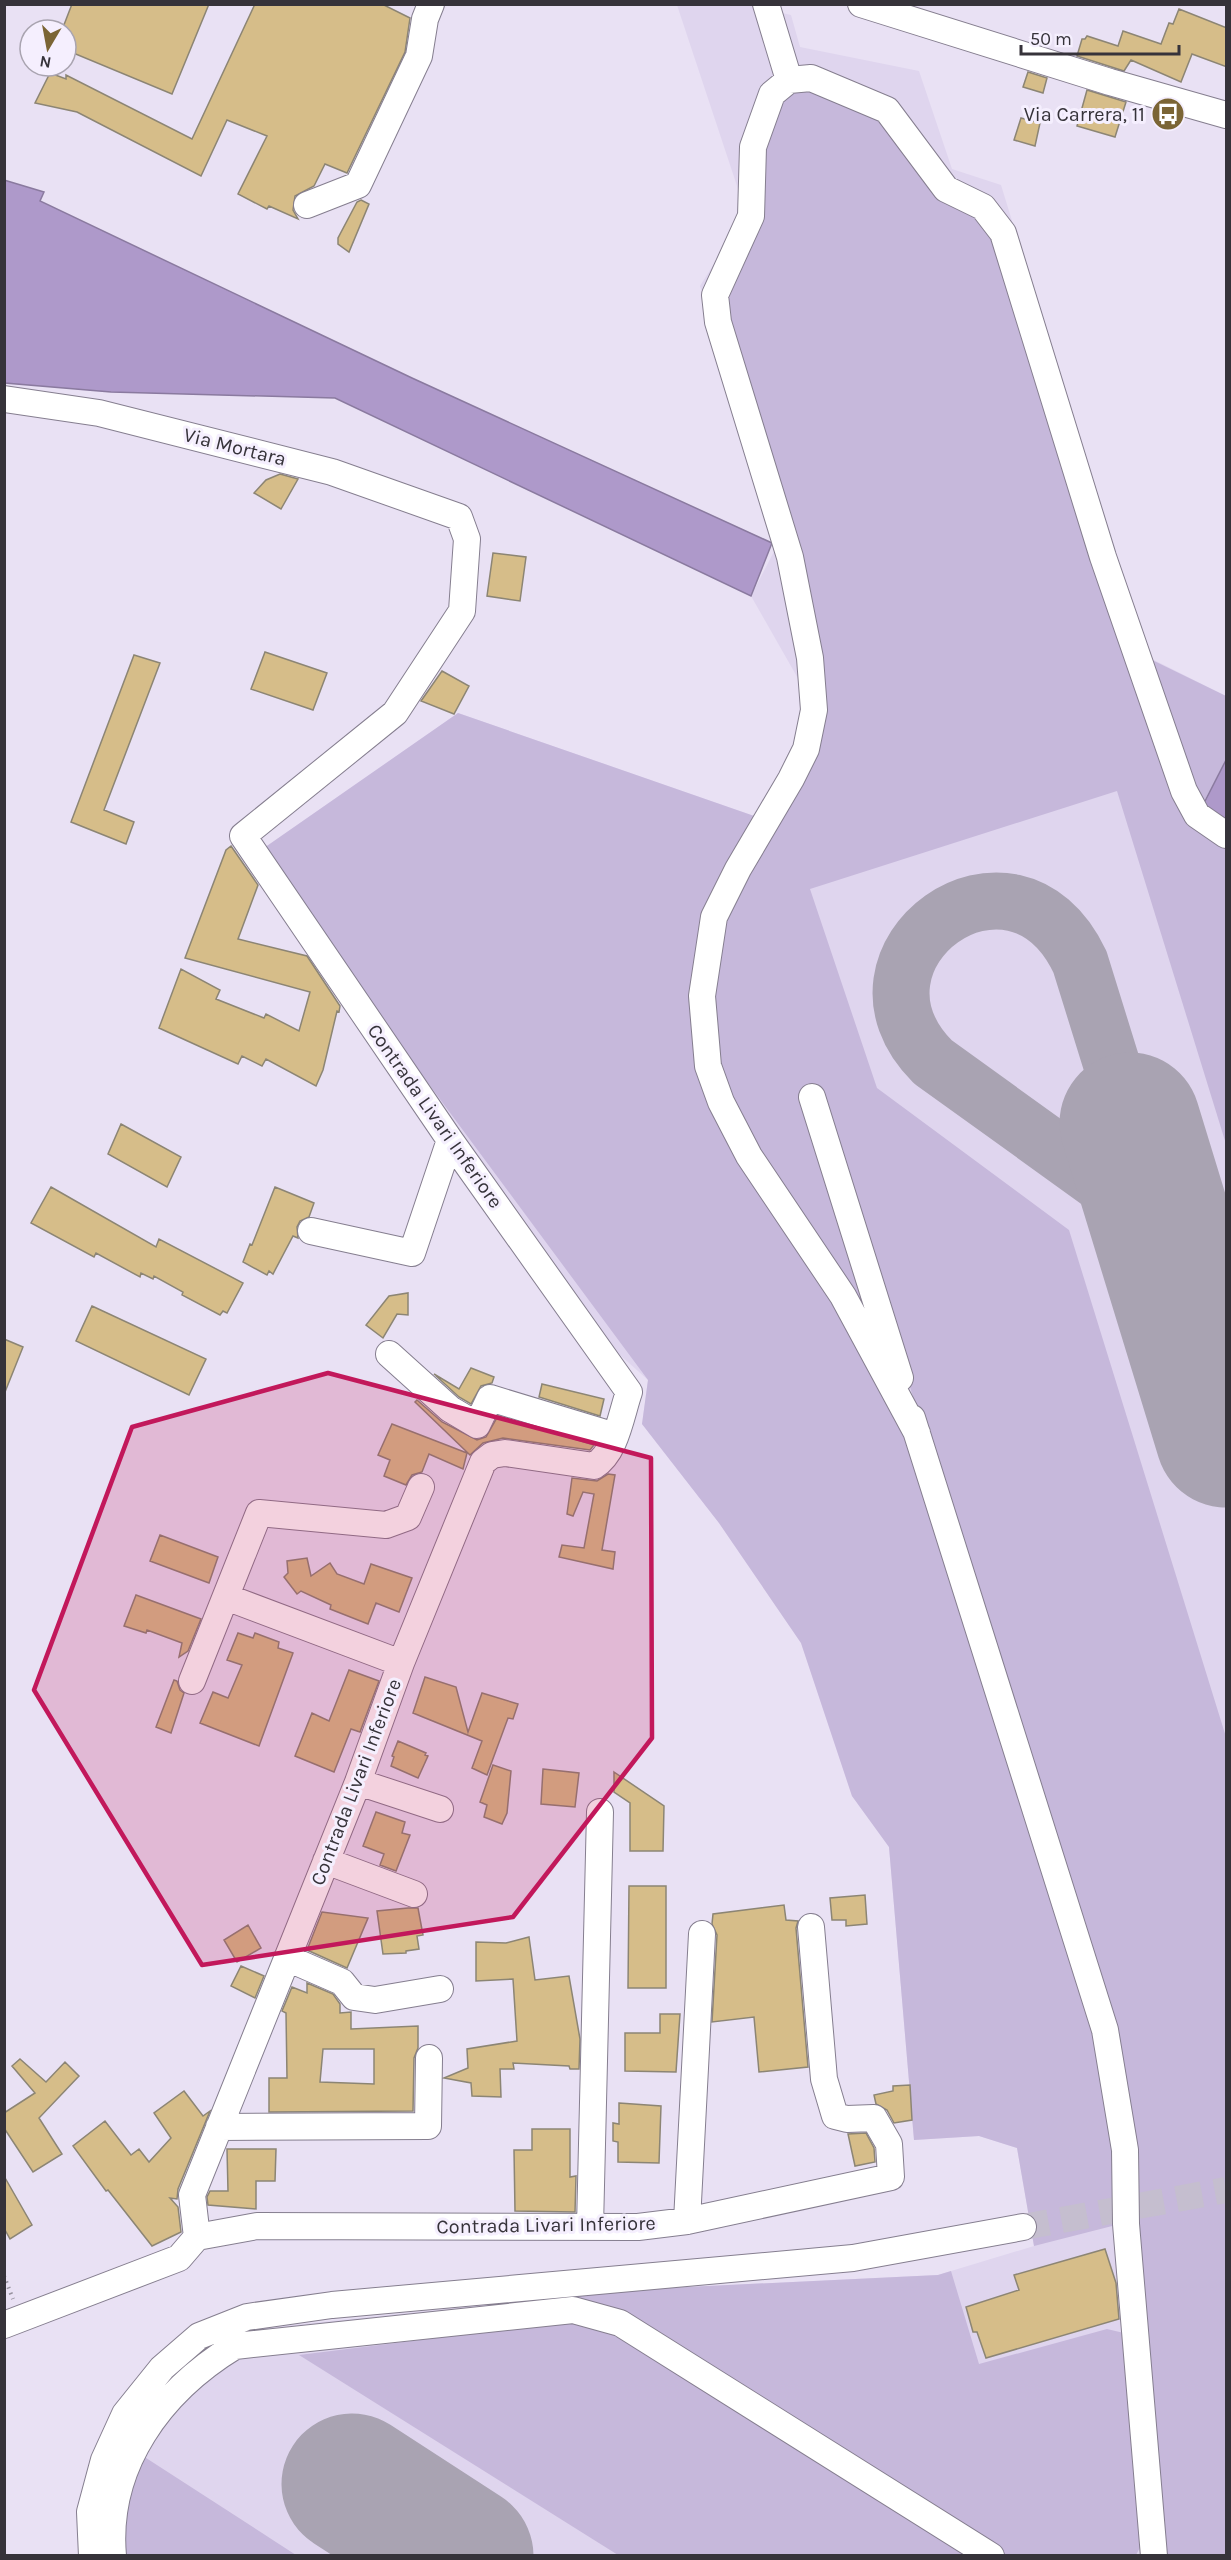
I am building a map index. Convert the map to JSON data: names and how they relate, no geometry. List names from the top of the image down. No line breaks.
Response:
{"streets":{"street":["Via Mortara","Contrada Livari Inferiore"]},"crossings":[["Via Mortara","Contrada Livari Inferiore"]],"places":{"bus stop":["Via Carrera, 11"]},"scale_bar":"50 m","north":"bottom"}
